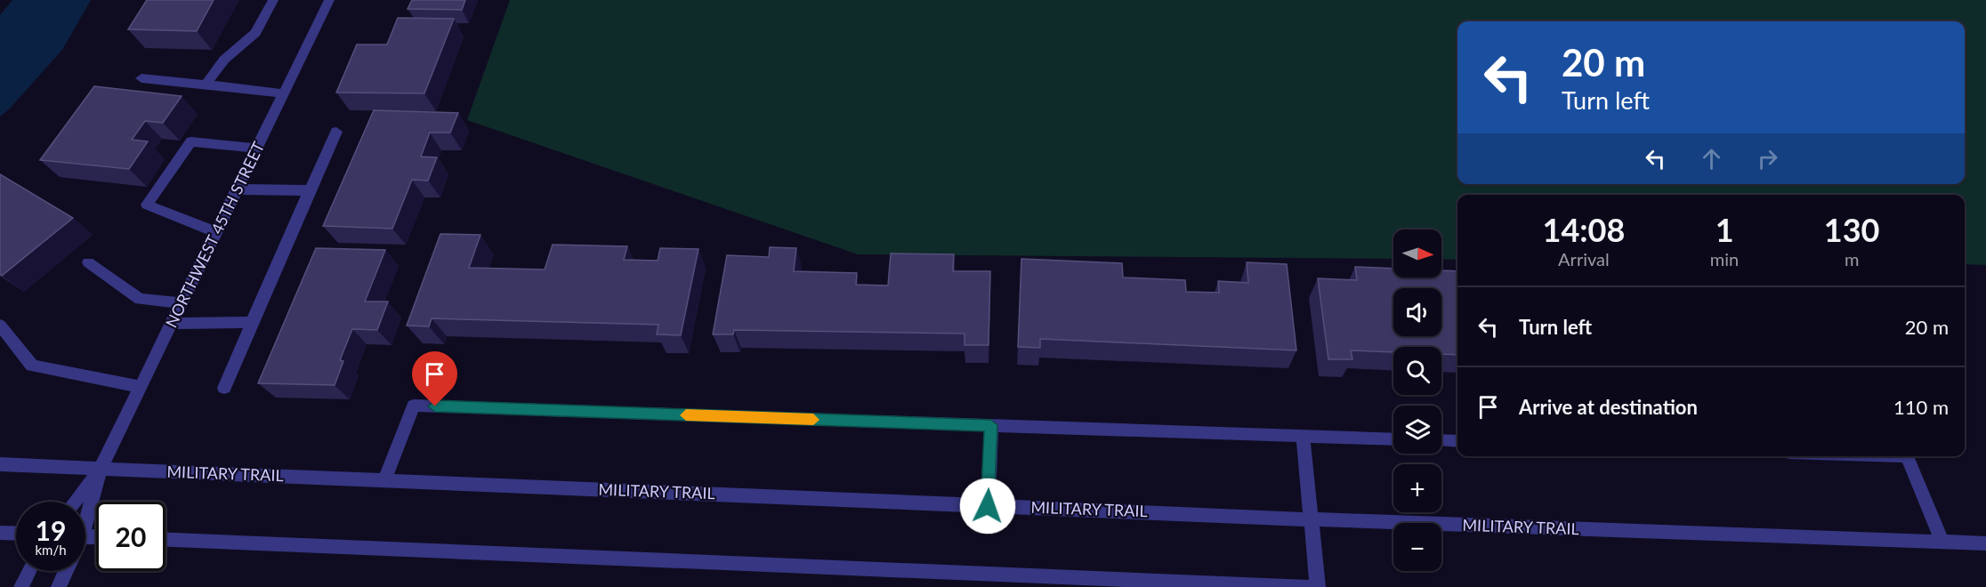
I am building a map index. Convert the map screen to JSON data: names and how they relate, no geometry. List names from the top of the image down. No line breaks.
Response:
{"streets":{"street":["NORTHWEST 45TH STREET","MILITARY TRAIL"]},"crossings":[["NORTHWEST 45TH STREET","MILITARY TRAIL"]],"north":"right","page":{"turn":["20 m","Turn left"],"eta":["14:08","Arrival","1","min","130","m"],"map_buttons":["+","−"],"list":[{"name":"Turn left","value":"20 m"},{"name":"Arrive at destination","value":"110 m"}],"speed":"19 km/h","limit":"20"}}
